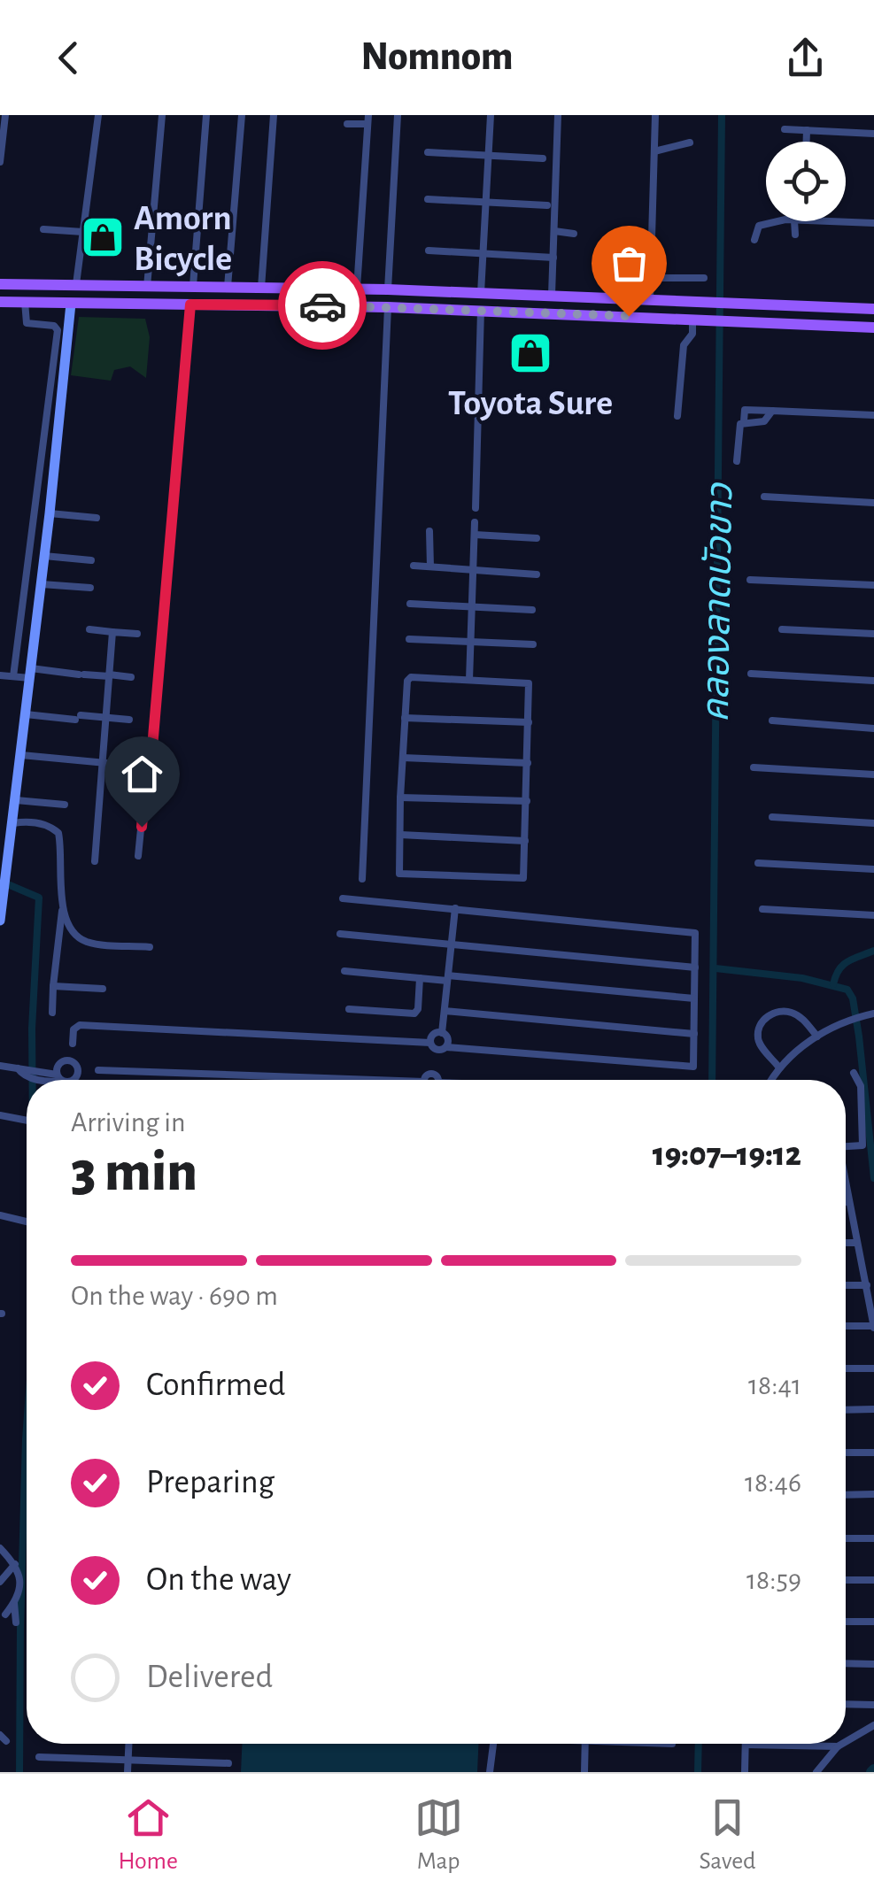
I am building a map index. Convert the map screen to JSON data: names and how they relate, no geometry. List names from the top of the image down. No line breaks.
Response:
{"water":["คลองลาดบัวขาว"],"places":{"shop":["Amorn Bicycle","Toyota Sure"]},"page":{"header":"Nomnom","heading":["3 min","Arriving in","19:07–19:12"],"bar":"On the way · 690 m","list":[["Confirmed","18:41"],["Preparing","18:46"],["On the way","18:59"],"Delivered"],"tabs":["Home","Map","Saved"]}}
